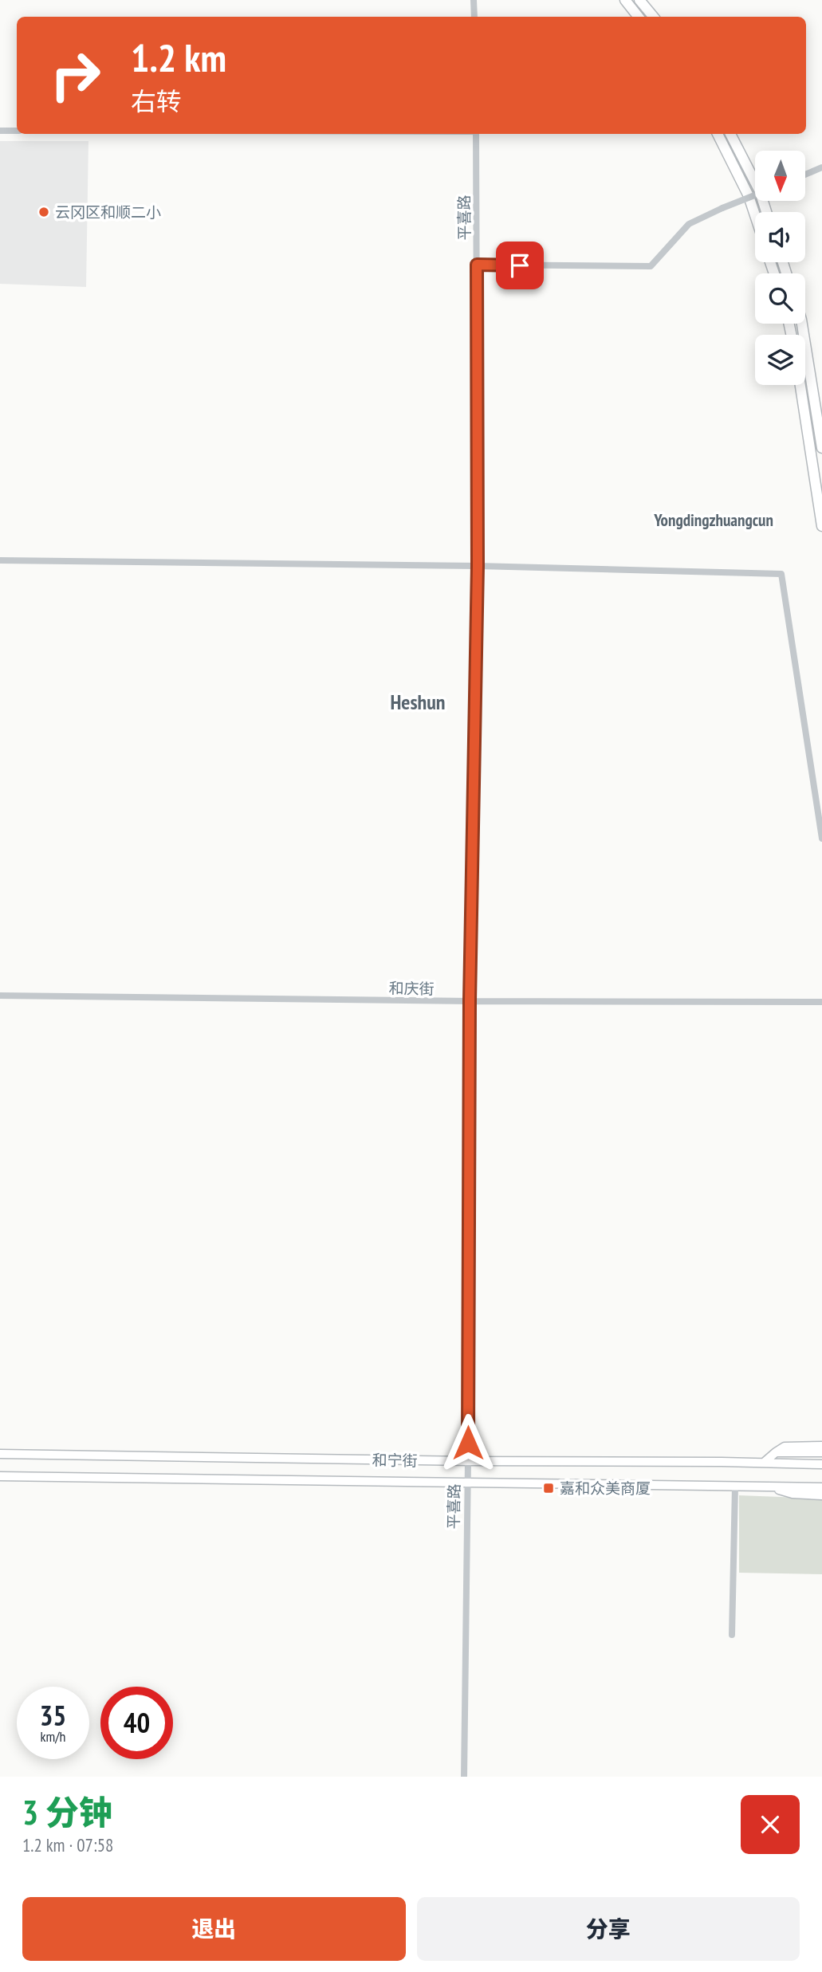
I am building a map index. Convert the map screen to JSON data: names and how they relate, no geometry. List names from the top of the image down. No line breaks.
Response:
{"streets":{"main road":["和宁街"],"street":["平喜路","和庆街"]},"crossings":[["平喜路","和庆街"],["平喜路","和宁街"]],"districts":["Yongdingzhuangcun","Heshun"],"places":{"other":["云冈区和顺二小"],"transit":["嘉和众美商厦"]},"north":"bottom","page":{"turn":["1.2 km","右转"],"speed":"35 km/h","limit":"40","heading":["3 分钟","1.2 km · 07:58"],"buttons":["退出","分享"]}}
